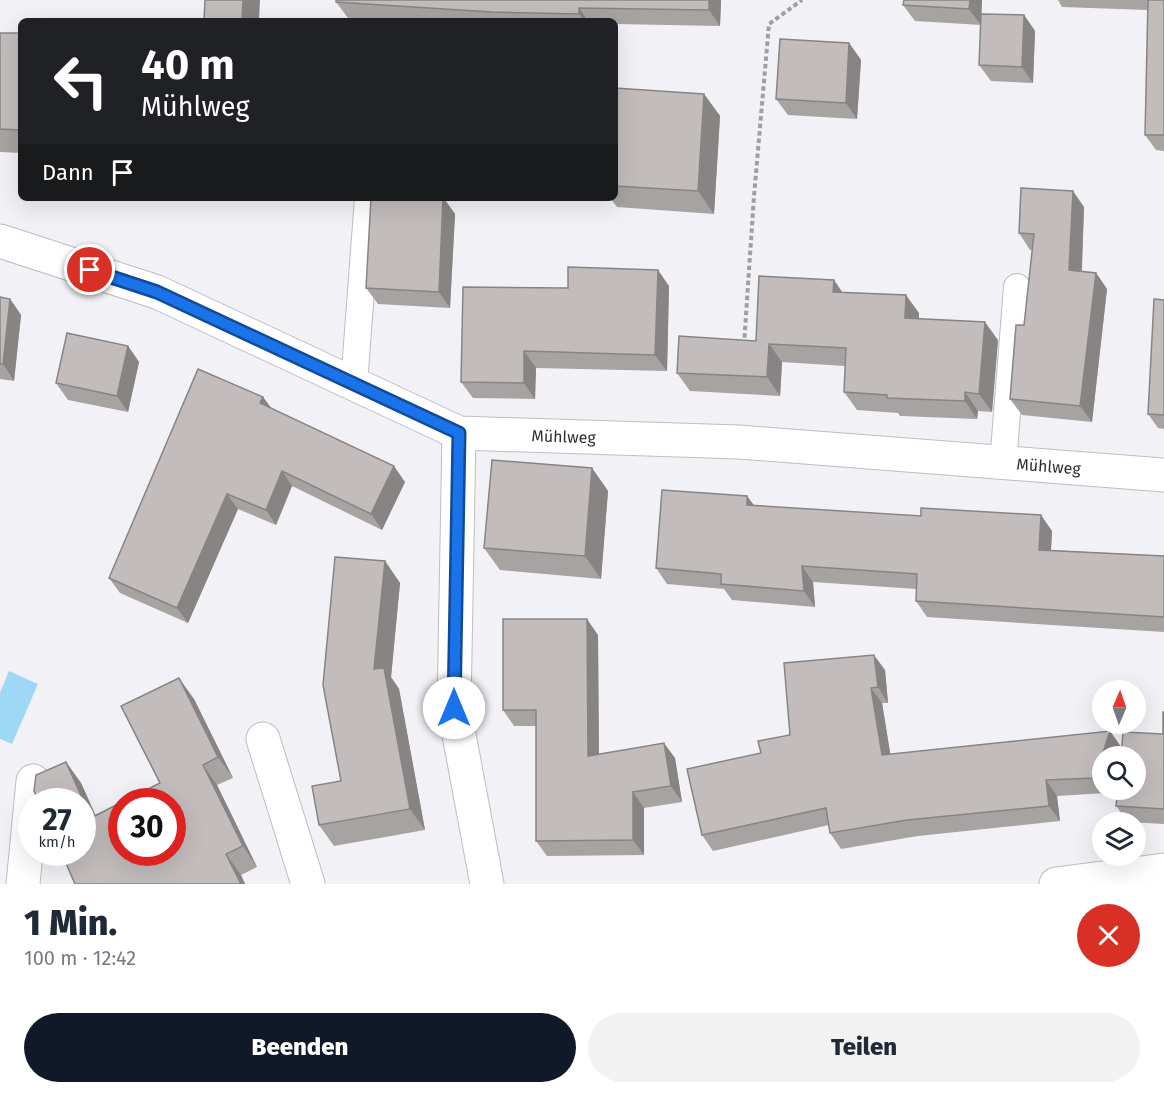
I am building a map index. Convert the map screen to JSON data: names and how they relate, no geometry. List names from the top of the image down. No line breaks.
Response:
{"streets":{"street":["Mühlweg"]},"north":"top","page":{"turn":["40 m","Mühlweg"],"then":"Dann","speed":"27 km/h","limit":"30","heading":["1 Min.","100 m · 12:42"],"buttons":["Beenden","Teilen"]}}
